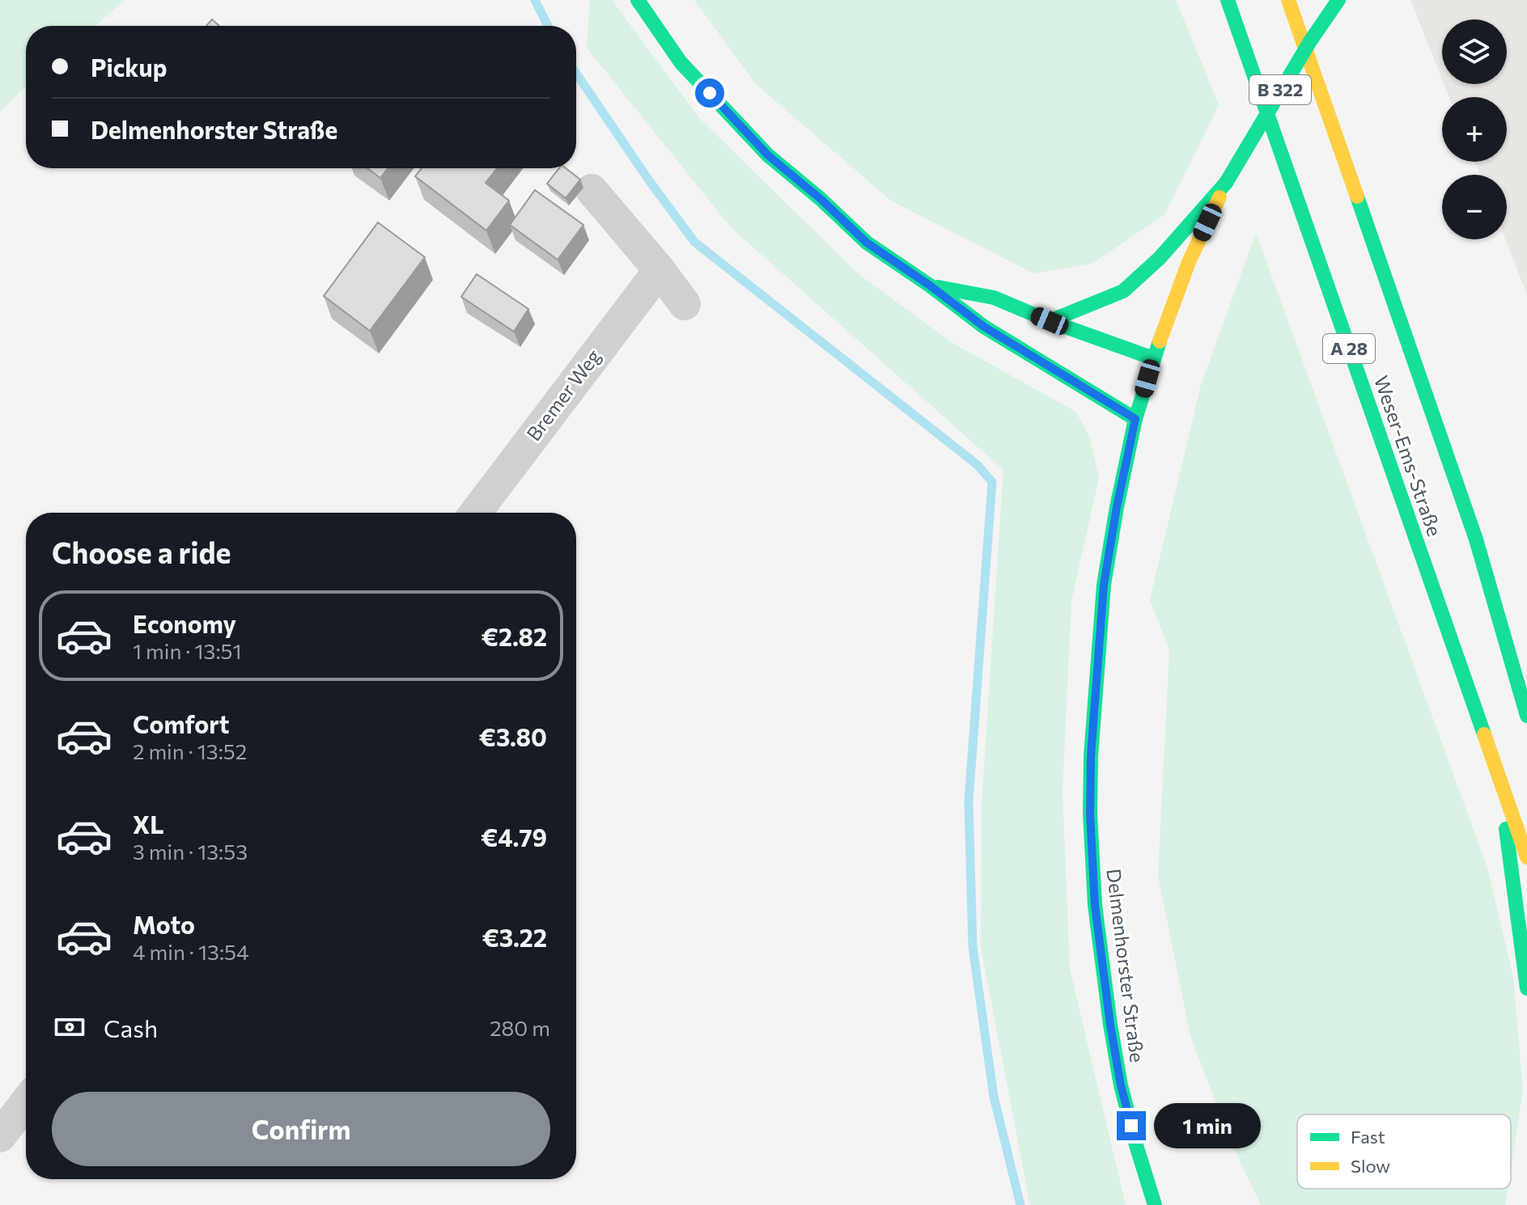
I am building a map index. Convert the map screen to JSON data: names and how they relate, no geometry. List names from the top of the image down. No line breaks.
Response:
{"streets":{"main road":["B 322","A 28","Weser-Ems-Straße","Delmenhorster Straße"],"street":["Bremer Weg"]},"crossings":[["B 322","Delmenhorster Straße"]],"legend":["Fast","Slow"],"page":{"map_buttons":["+","−"],"banner":["Pickup","Delmenhorster Straße"],"heading":"Choose a ride","list":[{"name":"Economy","note":"1 min · 13:51","value":"€2.82"},{"name":"Comfort","note":"2 min · 13:52","value":"€3.80"},{"name":"XL","note":"3 min · 13:53","value":"€4.79"},{"name":"Moto","note":"4 min · 13:54","value":"€3.22"}],"pay":["Cash","280 m"],"buttons":"Confirm","bubble":"1 min"}}
